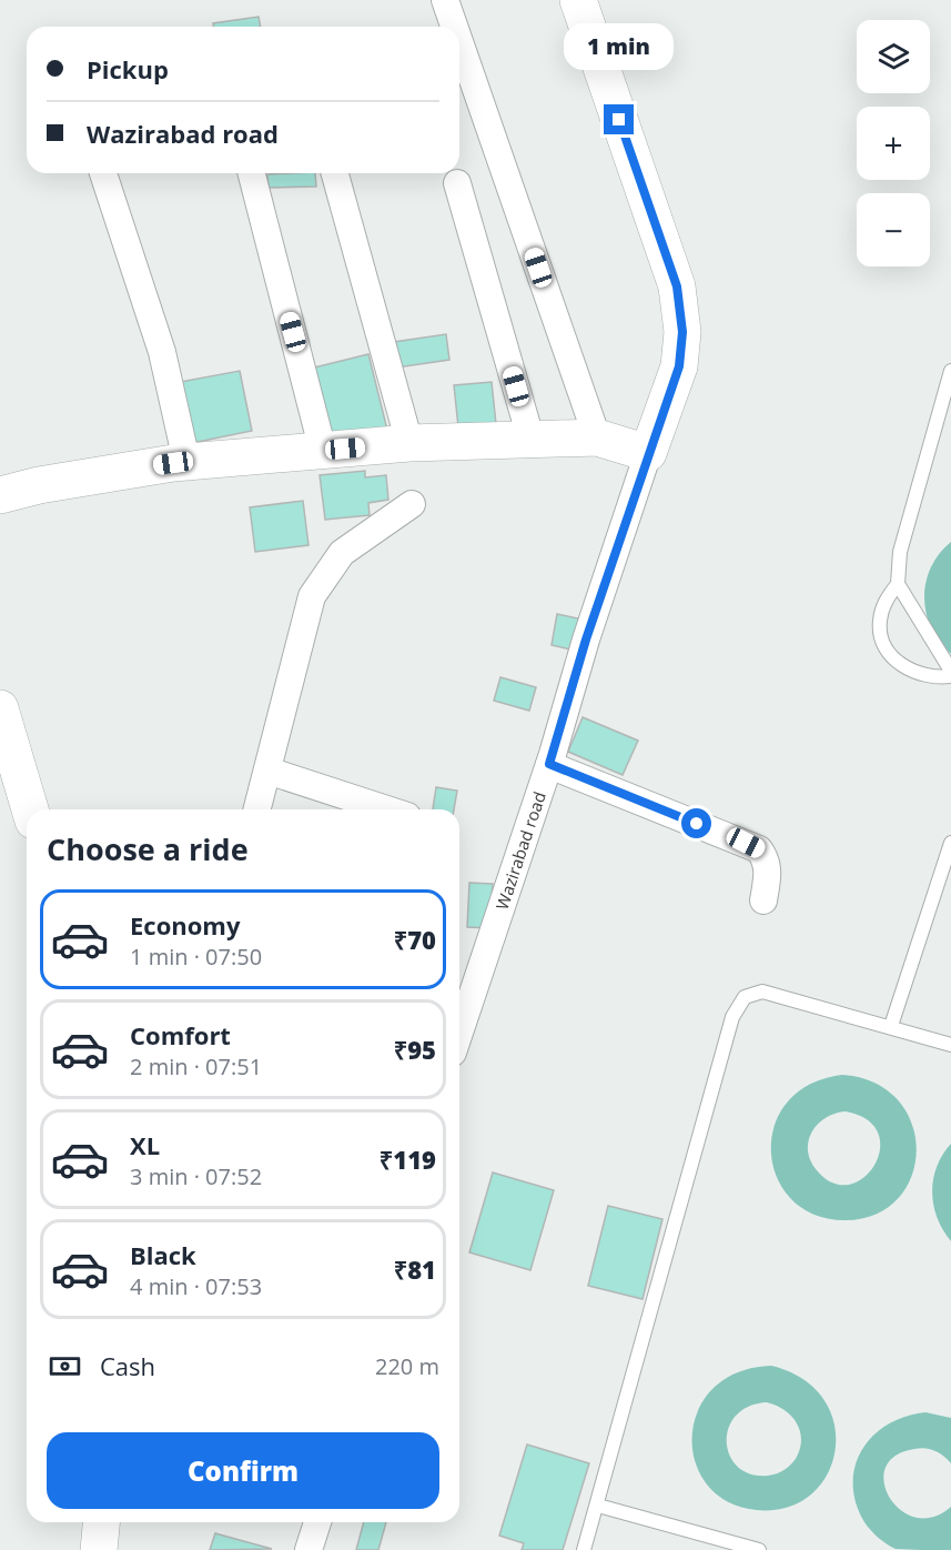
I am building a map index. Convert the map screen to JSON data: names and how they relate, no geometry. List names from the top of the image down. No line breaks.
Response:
{"streets":{"street":["Wazirabad road"]},"page":{"map_buttons":["+","−"],"bubble":"1 min","banner":["Pickup","Wazirabad road"],"heading":"Choose a ride","list":[{"name":"Economy","note":"1 min · 07:50","value":"₹70"},{"name":"Comfort","note":"2 min · 07:51","value":"₹95"},{"name":"XL","note":"3 min · 07:52","value":"₹119"},{"name":"Black","note":"4 min · 07:53","value":"₹81"}],"pay":["Cash","220 m"],"buttons":"Confirm"}}
